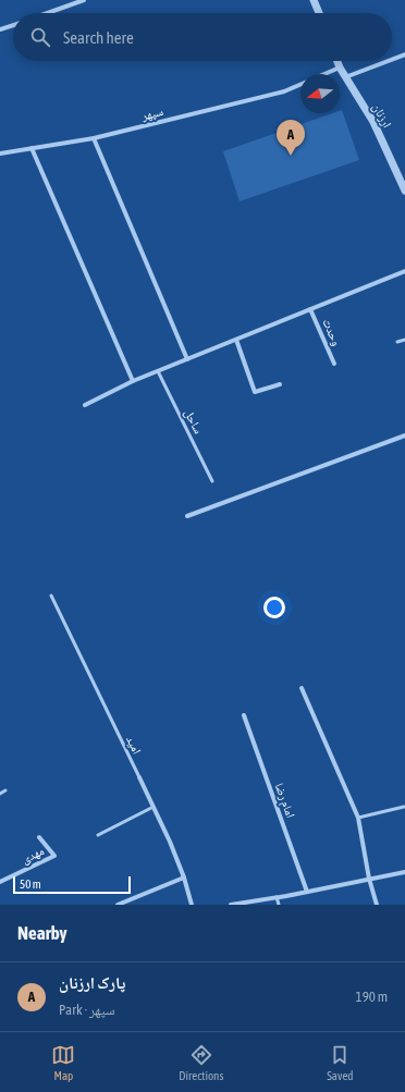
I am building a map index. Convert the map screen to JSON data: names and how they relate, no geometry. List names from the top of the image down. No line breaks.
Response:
{"streets":{"street":["سپهر","ارزنان","وحدت","امید","امام رضا","مهدی"],"lane":["ساحل"]},"crossings":[["سپهر","ارزنان"]],"scale_bar":"50 m","north":"left","page":{"search":"Search here","pins":"A","scale":"50 m","heading":"Nearby","list":[{"mark":"A","name":"پارک ارزنان","note":"Park · سپهر","value":"190 m"}],"nav":["Map","Directions","Saved"]}}
